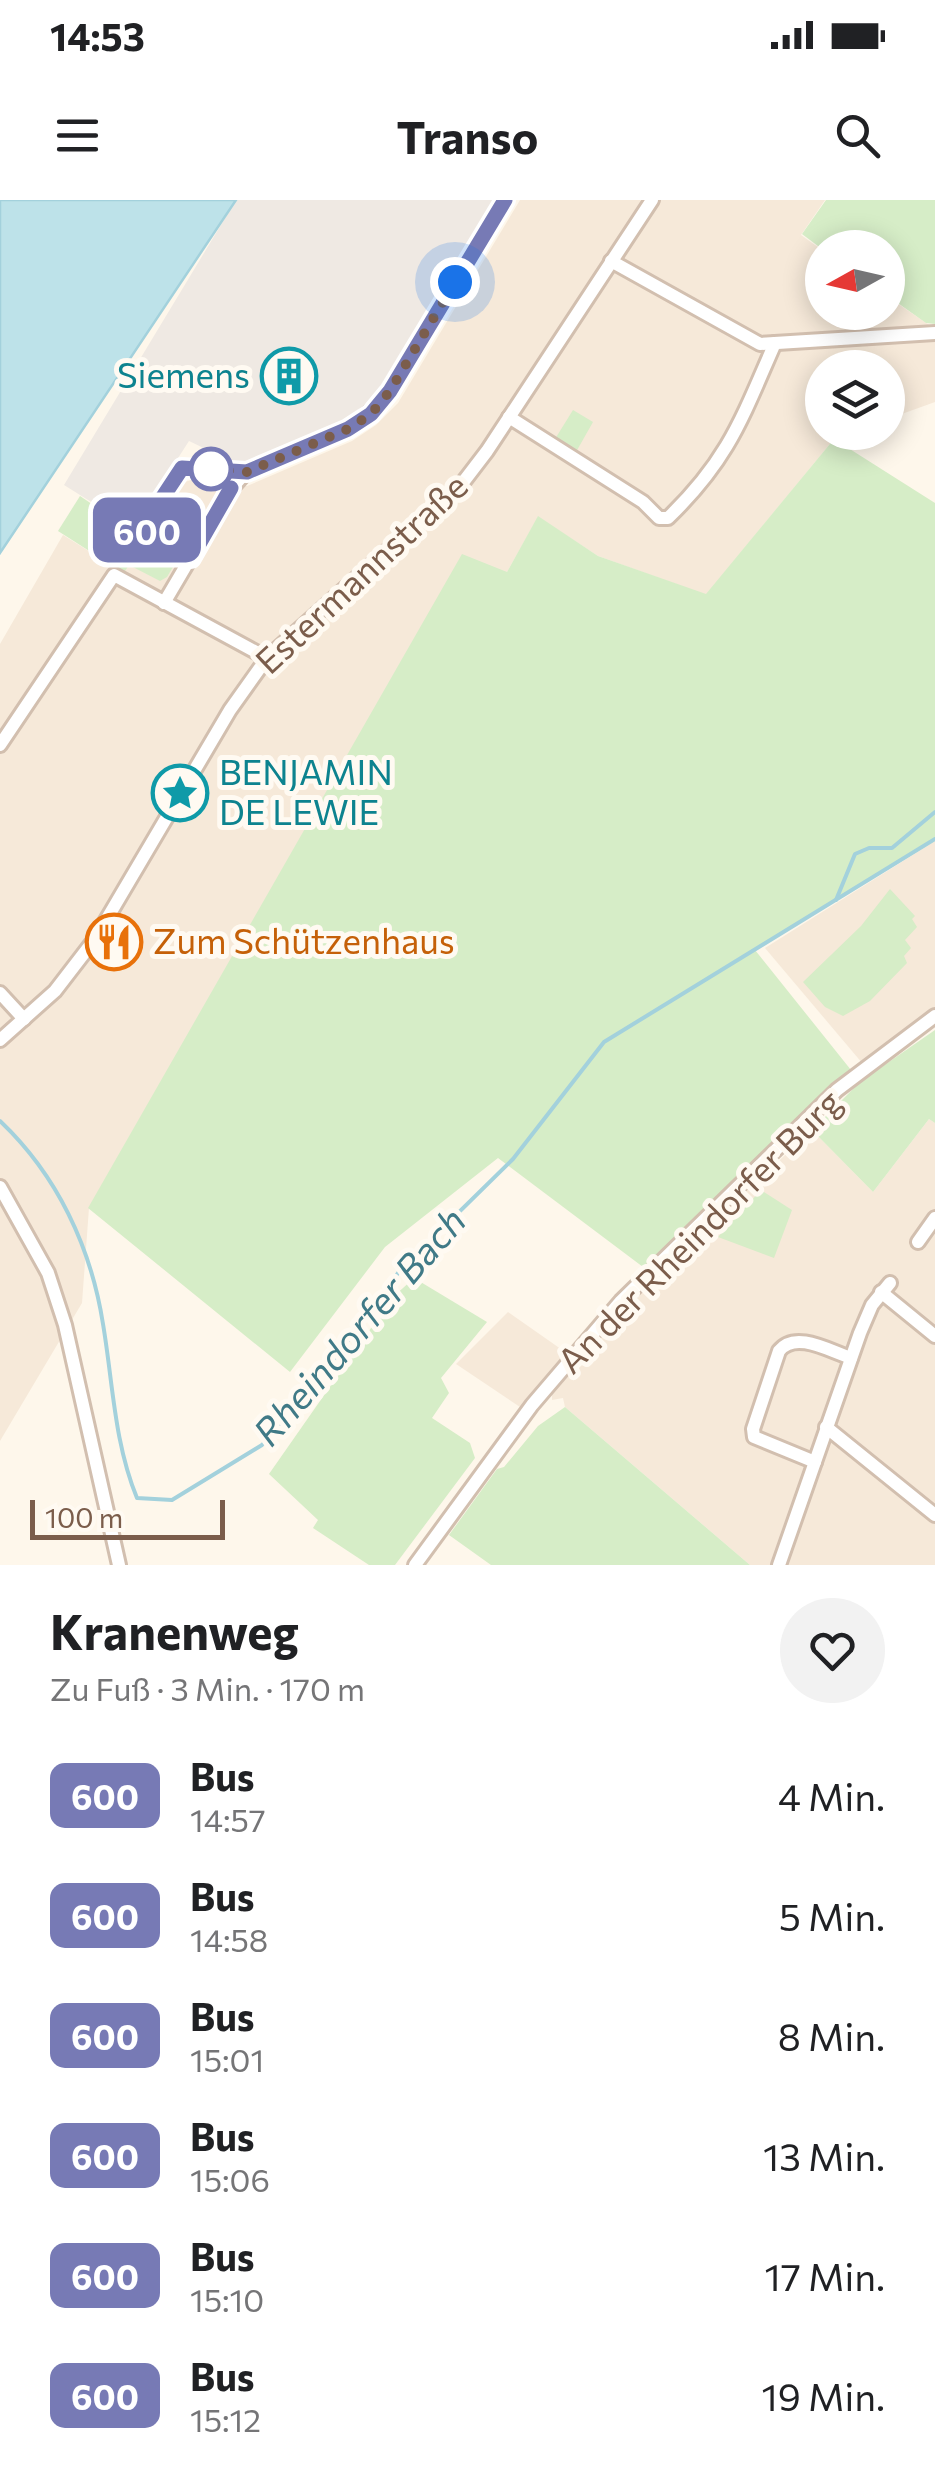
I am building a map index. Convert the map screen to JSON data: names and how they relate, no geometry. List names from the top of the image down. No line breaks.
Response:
{"streets":{"street":["Estermannstraße","An der Rheindorfer Burg"]},"water":["Rheindorfer Bach"],"places":{"building":["Siemens"],"place":["BENJAMIN DE LEWIE"],"restaurant":["Zum Schützenhaus"]},"lines":["bus line 600"],"scale_bar":"100 m","north":"left","page":{"status":"14:53","header":"Transo","on_map":"600","scale":"100 m","heading":["Kranenweg","Zu Fuß · 3 Min. · 170 m"],"list":[{"mark":"600","name":"Bus","note":"14:57","value":"4 Min."},{"mark":"600","name":"Bus","note":"14:58","value":"5 Min."},{"mark":"600","name":"Bus","note":"15:01","value":"8 Min."},{"mark":"600","name":"Bus","note":"15:06","value":"13 Min."},{"mark":"600","name":"Bus","note":"15:10","value":"17 Min."},{"mark":"600","name":"Bus","note":"15:12","value":"19 Min."}]}}
